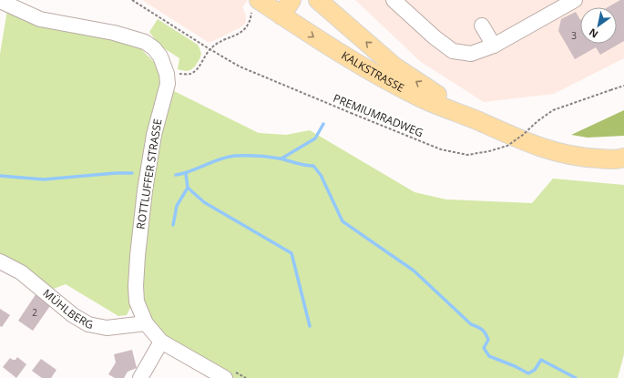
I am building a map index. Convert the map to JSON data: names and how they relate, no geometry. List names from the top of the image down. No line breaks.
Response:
{"streets":{"main road":["KALKSTRASSE"],"street":["ROTTLUFFER STRASSE","MÜHLBERG"],"path":["PREMIUMRADWEG"]},"crossings":[["ROTTLUFFER STRASSE","MÜHLBERG"]],"house_numbers":["3","2"],"north":"bottom left"}
